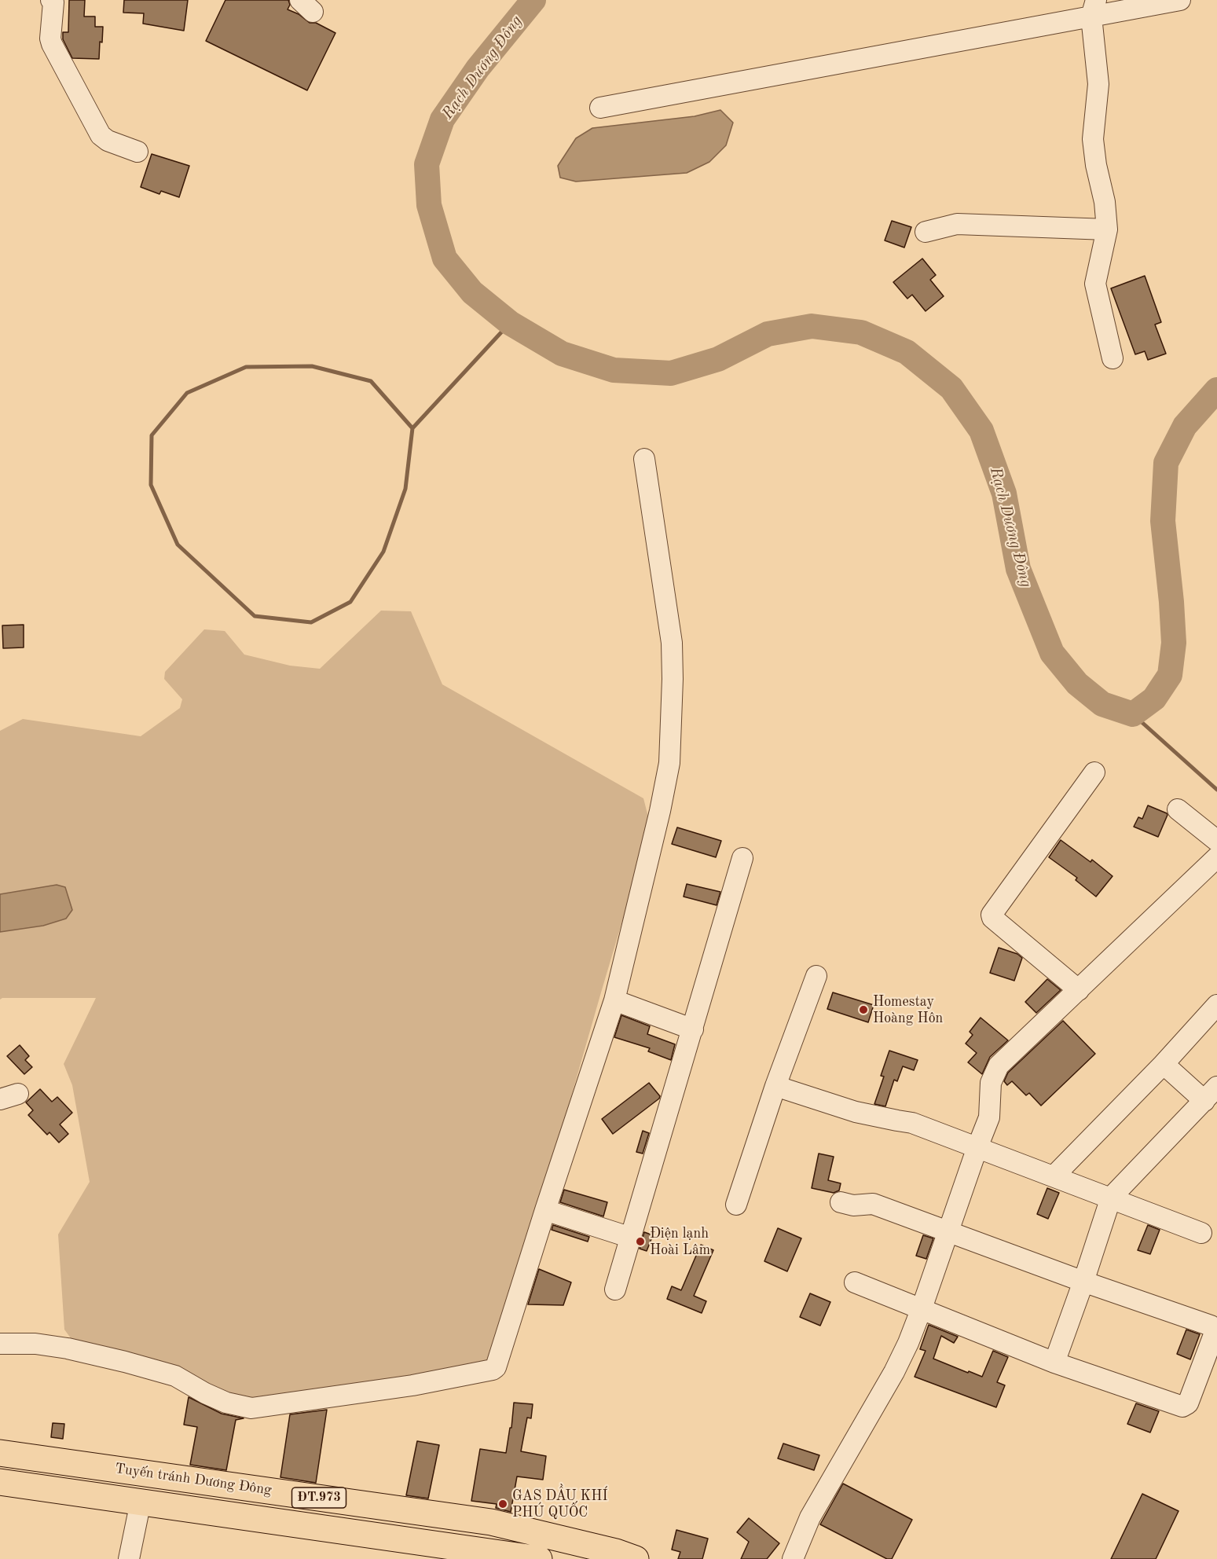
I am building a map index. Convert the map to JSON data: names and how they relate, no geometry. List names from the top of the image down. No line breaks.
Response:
{"streets":{"main road":["Tuyến tránh Dương Đông","ĐT.973"]},"water":["Rạch Dương Đông"],"places":["Homestay Hoàng Hôn","Điện lạnh Hoài Lâm","GAS DẦU KHÍ PHÚ QUỐC"]}
